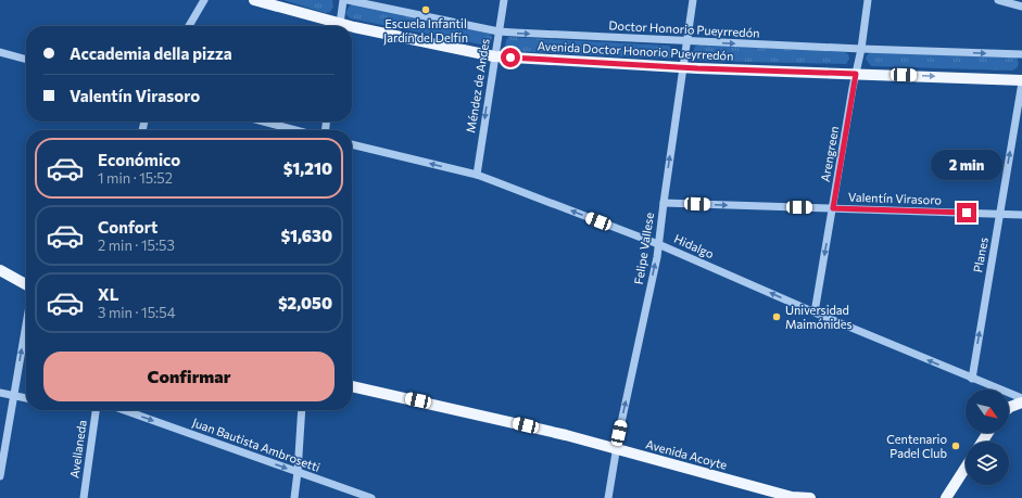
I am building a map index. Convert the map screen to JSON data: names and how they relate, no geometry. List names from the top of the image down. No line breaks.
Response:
{"streets":{"main road":["Avenida Doctor Honorio Pueyrredón","Avenida Acoyte"],"street":["Doctor Honorio Pueyrredón","Méndez de Andes","Arengreen","Valentín Virasoro","Hidalgo","Felipe Vallese","Planes","Juan Bautista Ambrosetti","Avellaneda"]},"crossings":[["Doctor Honorio Pueyrredón","Méndez de Andes"],["Doctor Honorio Pueyrredón","Arengreen"],["Doctor Honorio Pueyrredón","Felipe Vallese"],["Avenida Doctor Honorio Pueyrredón","Méndez de Andes"],["Avenida Doctor Honorio Pueyrredón","Arengreen"],["Avenida Doctor Honorio Pueyrredón","Felipe Vallese"],["Avenida Doctor Honorio Pueyrredón","Planes"],["Méndez de Andes","Hidalgo"],["Arengreen","Valentín Virasoro"],["Arengreen","Hidalgo"],["Valentín Virasoro","Felipe Vallese"],["Valentín Virasoro","Planes"],["Hidalgo","Felipe Vallese"],["Hidalgo","Planes"],["Felipe Vallese","Avenida Acoyte"]],"one_way":["Doctor Honorio Pueyrredón","Méndez de Andes","Valentín Virasoro","Hidalgo","Felipe Vallese","Planes","Juan Bautista Ambrosetti"],"places":["Escuela Infantil Jardín del Delfín","Universidad Maimónides","Centenario Padel Club"],"north":"bottom right","page":{"banner":["Accademia della pizza","Valentín Virasoro"],"list":[{"name":"Económico","note":"1 min · 15:52","value":"$1,210"},{"name":"Confort","note":"2 min · 15:53","value":"$1,630"},{"name":"XL","note":"3 min · 15:54","value":"$2,050"}],"bubble":"2 min","buttons":"Confirmar"}}
